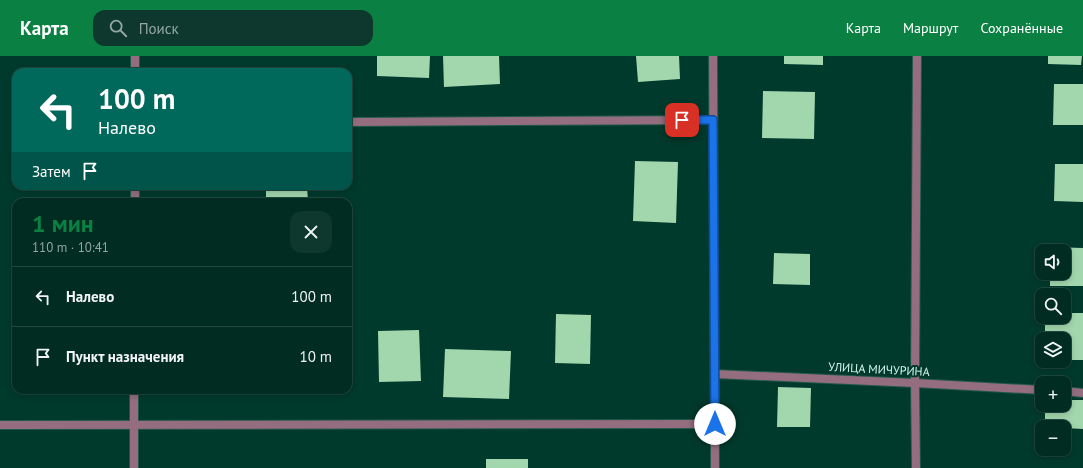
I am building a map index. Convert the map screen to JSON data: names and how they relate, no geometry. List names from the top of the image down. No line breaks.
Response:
{"streets":{"street":["УЛИЦА МИЧУРИНА"]},"page":{"header":"Карта","search":"Поиск","nav":["Карта","Маршрут","Сохранённые"],"turn":["100 m","Налево"],"then":"Затем","heading":["1 мин","110 m · 10:41"],"map_buttons":["+","−"],"list":[{"name":"Налево","value":"100 m"},{"name":"Пункт назначения","value":"10 m"}]}}
